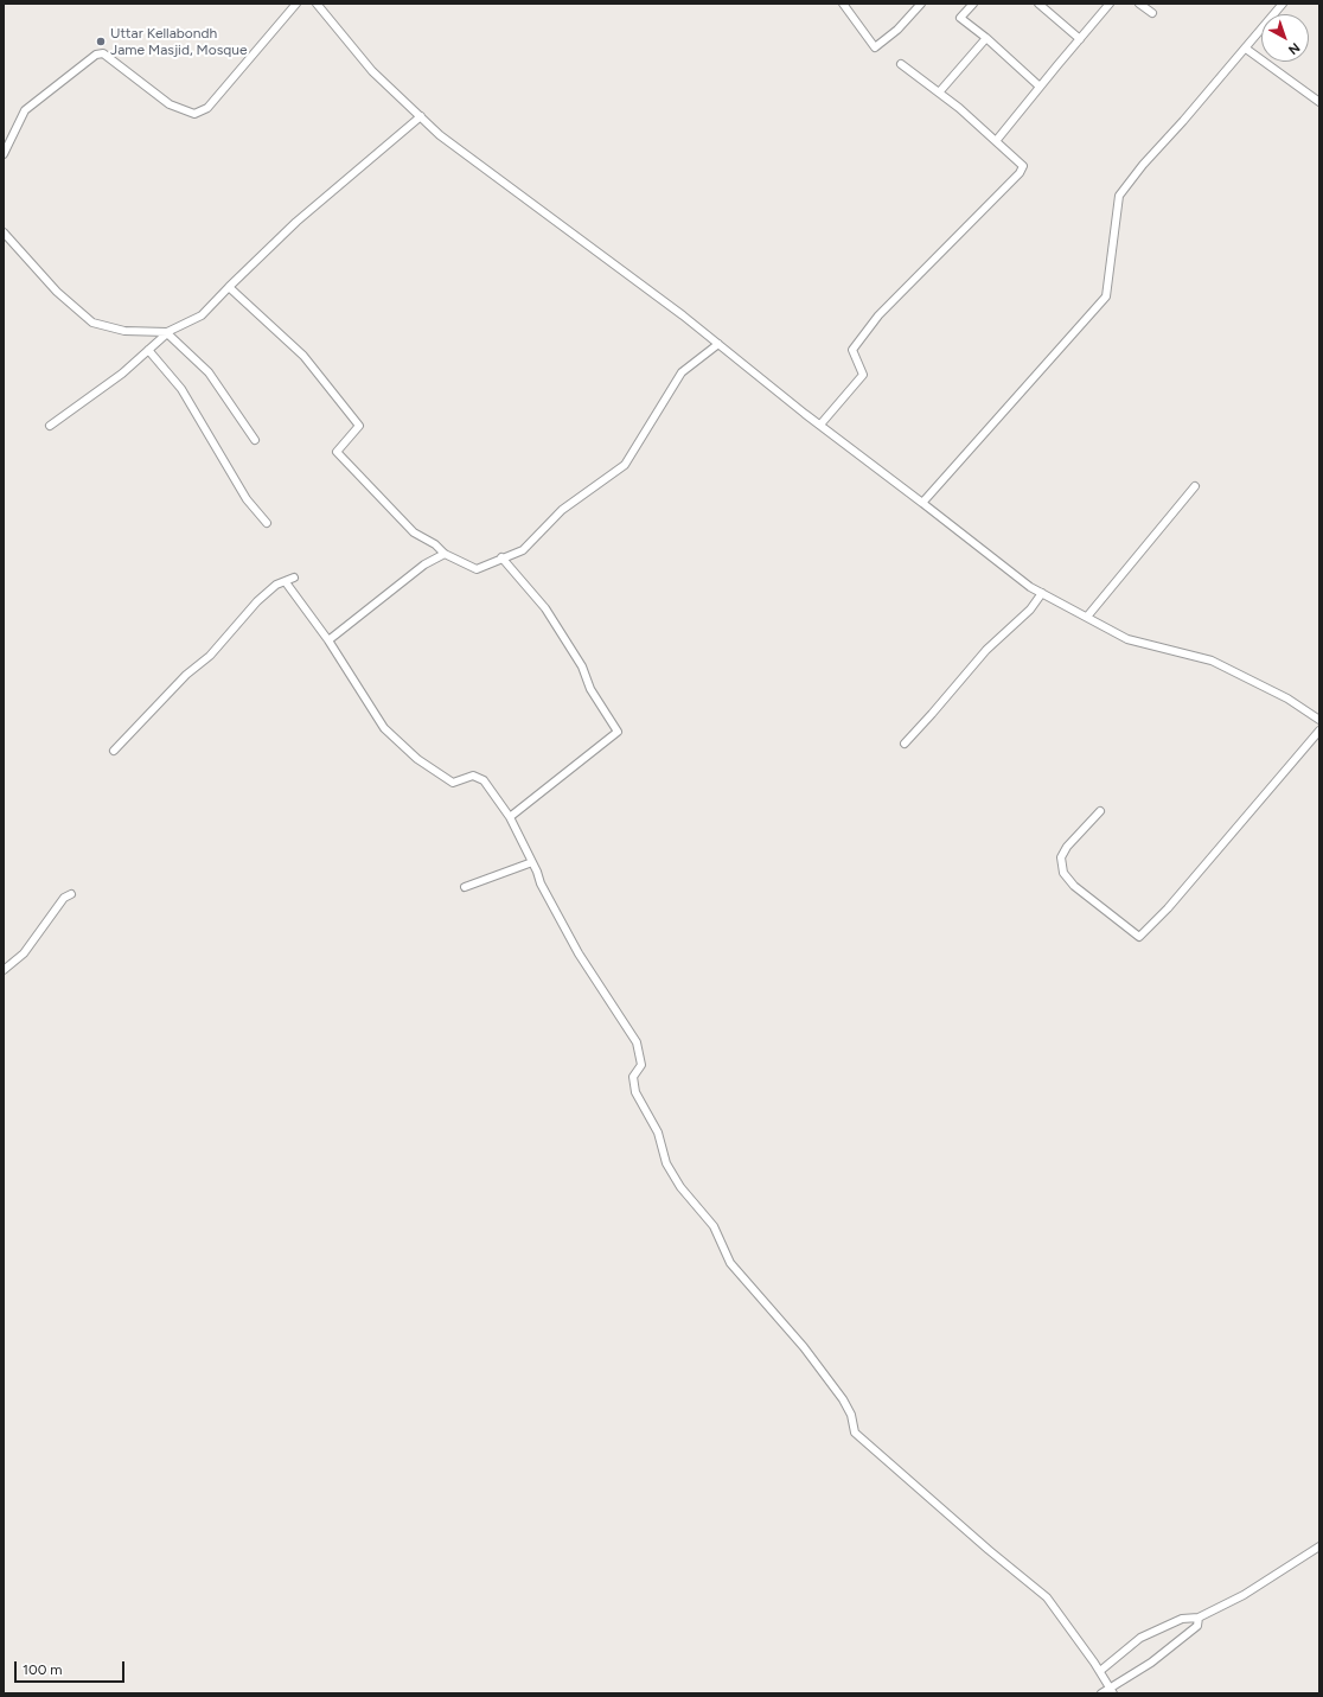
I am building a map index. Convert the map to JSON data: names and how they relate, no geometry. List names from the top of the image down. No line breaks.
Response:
{"places":["Uttar Kellabondh Jame Masjid, Mosque"],"scale_bar":"100 m","north":"bottom right"}
